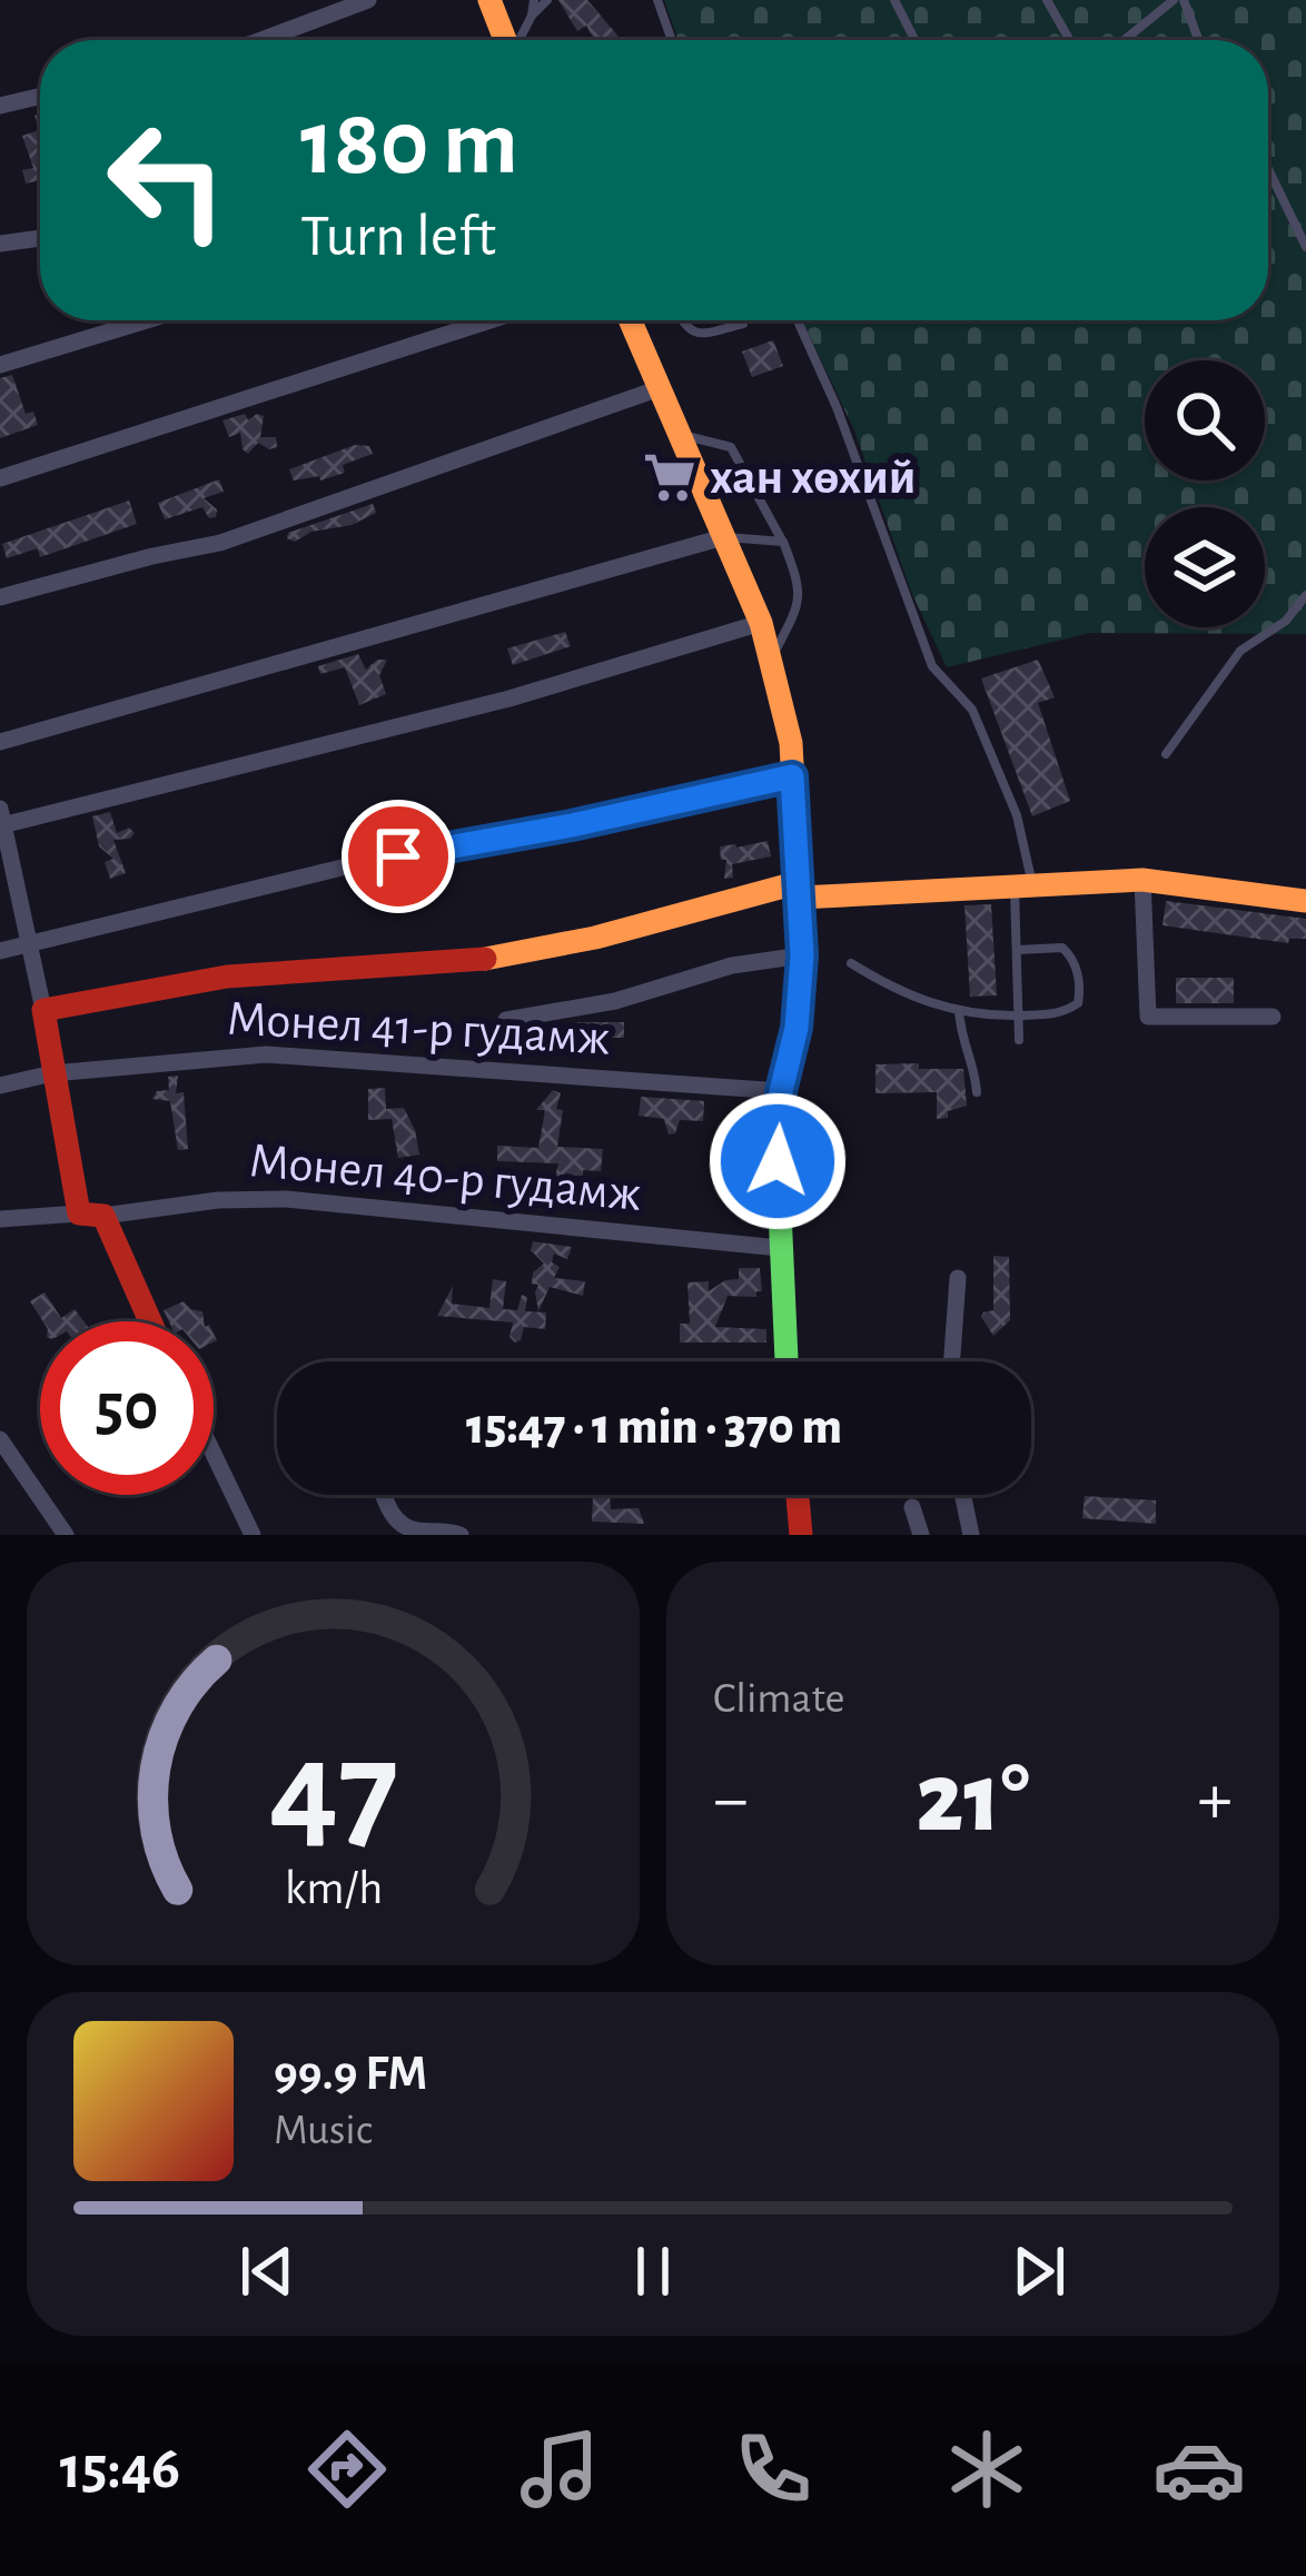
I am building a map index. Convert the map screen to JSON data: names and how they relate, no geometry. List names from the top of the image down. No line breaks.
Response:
{"streets":{"street":["Монел 41-р гудамж","Монел 40-р гудамж"]},"places":{"supermarket":["хан хөхий"]},"page":{"turn":["180 m","Turn left"],"limit":"50","trip":"15:47 · 1 min · 370 m","tile":"Climate","heat":["−","21°","+"],"song":["99.9 FM","Music"],"tabs":"15:46","gauge":["47","km/h"]}}
